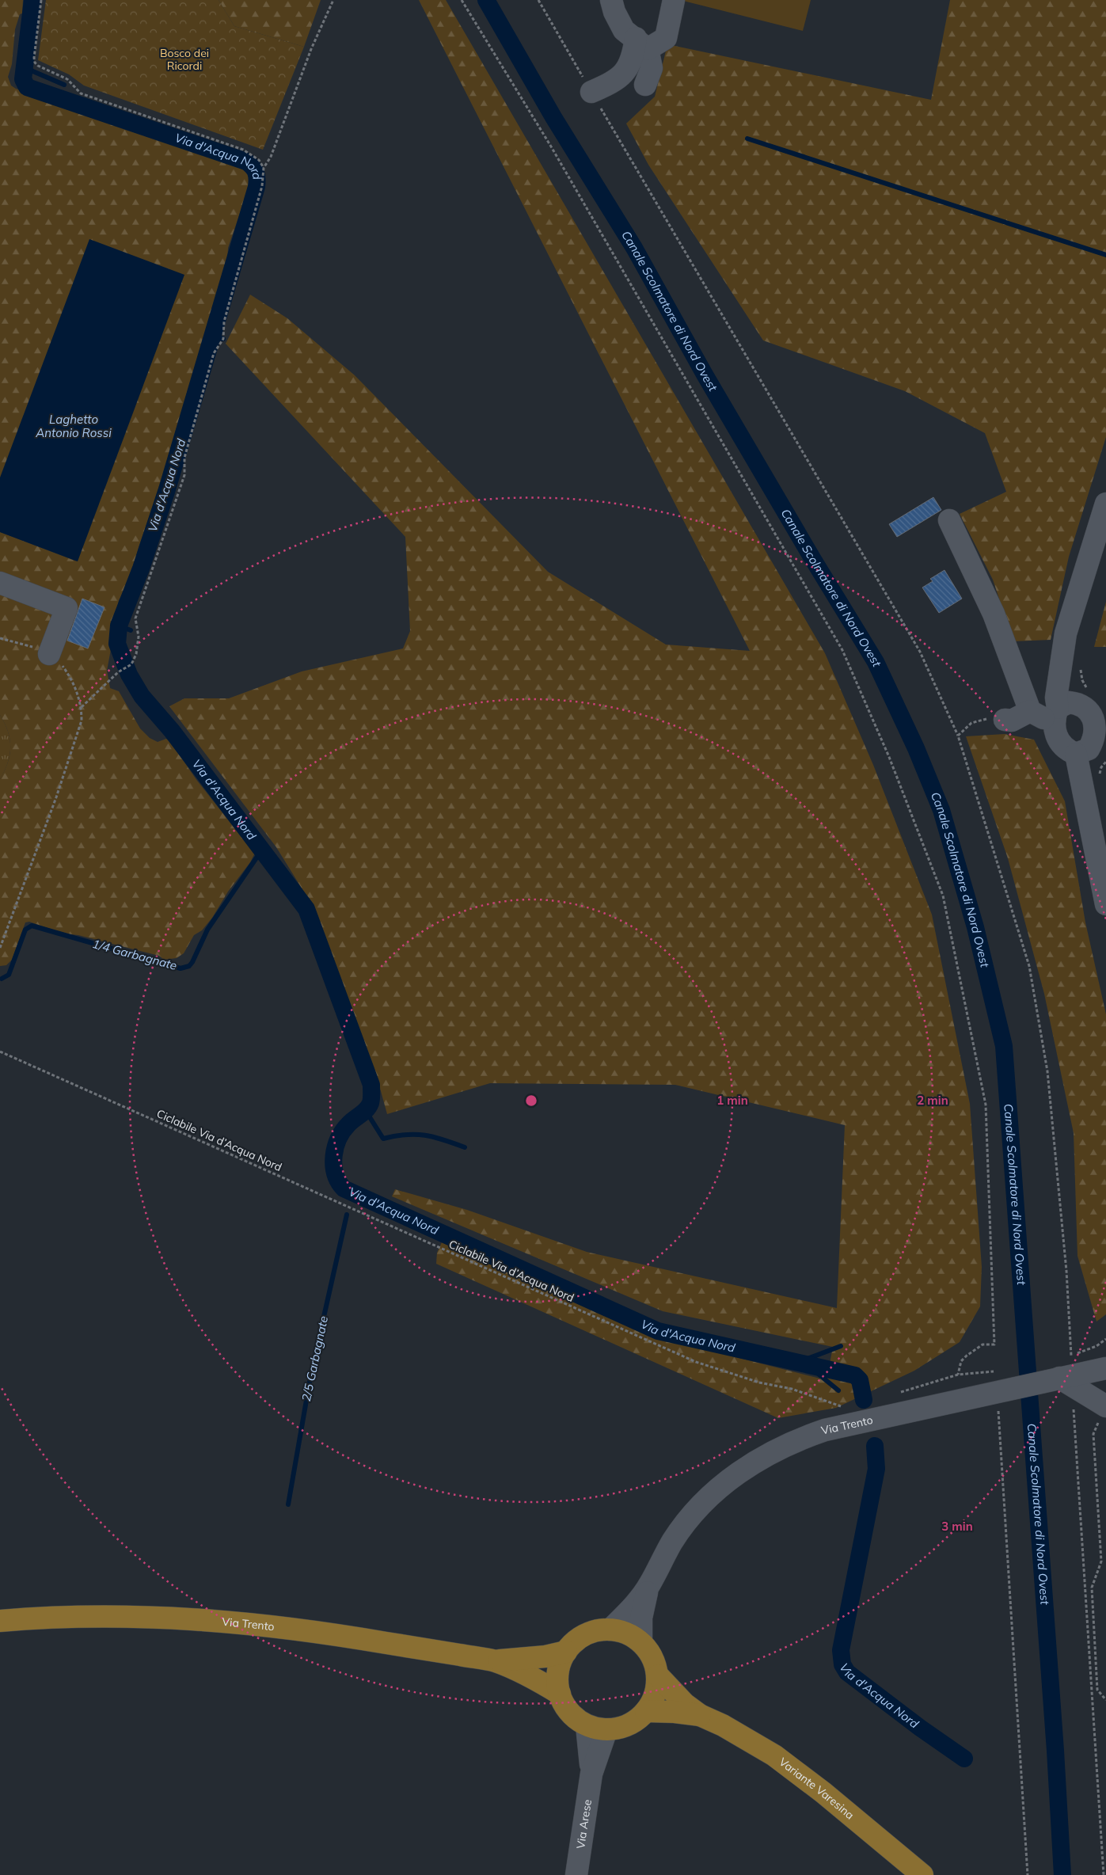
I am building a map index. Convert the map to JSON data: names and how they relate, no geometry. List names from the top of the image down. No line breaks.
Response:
{"streets":{"main road":["Via Trento","Variante Varesina"],"street":["Via Arese"],"path":["Ciclabile Via d’Acqua Nord"]},"crossings":[["Via Trento","Variante Varesina"],["Via Trento","Via Arese"],["Variante Varesina","Via Arese"]],"water":["Via d'Acqua Nord","Canale Scolmatore di Nord Ovest","Laghetto Antonio Rossi","1/4 Garbagnate","2/5 Garbagnate"],"parks":["Bosco dei Ricordi"],"rings":["1 min","2 min","3 min"]}
